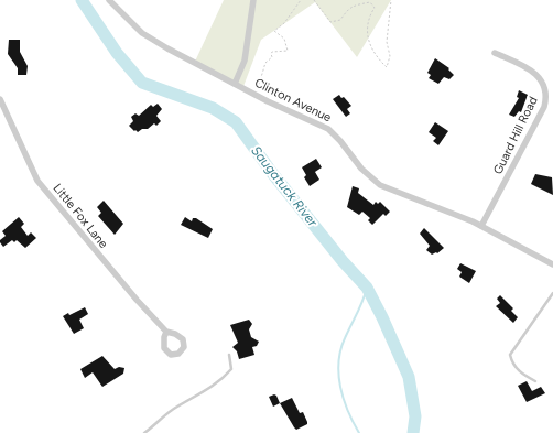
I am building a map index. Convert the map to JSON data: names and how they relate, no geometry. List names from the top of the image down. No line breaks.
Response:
{"streets":{"street":["Clinton Avenue","Guard Hill Road","Little Fox Lane"]},"crossings":[["Clinton Avenue","Guard Hill Road"]],"water":["Saugatuck River"]}
